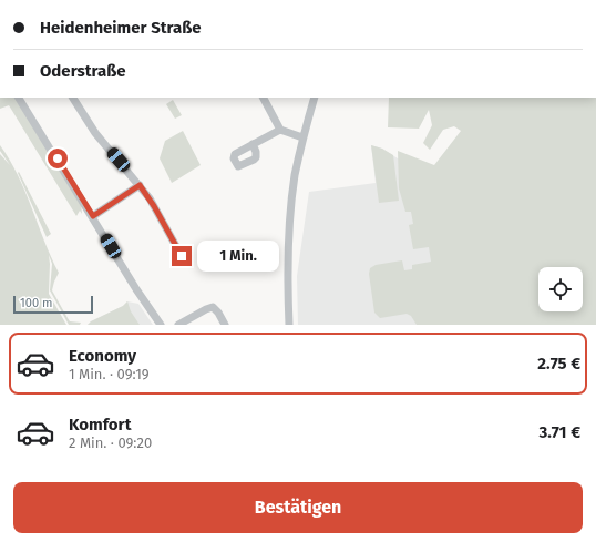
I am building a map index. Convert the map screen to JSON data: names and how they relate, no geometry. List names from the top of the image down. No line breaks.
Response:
{"scale_bar":"100 m","page":{"banner":["Heidenheimer Straße","Oderstraße"],"bubble":"1 Min.","scale":"100 m","list":[{"name":"Economy","note":"1 Min. · 09:19","value":"2.75 €"},{"name":"Komfort","note":"2 Min. · 09:20","value":"3.71 €"}],"buttons":"Bestätigen"}}
